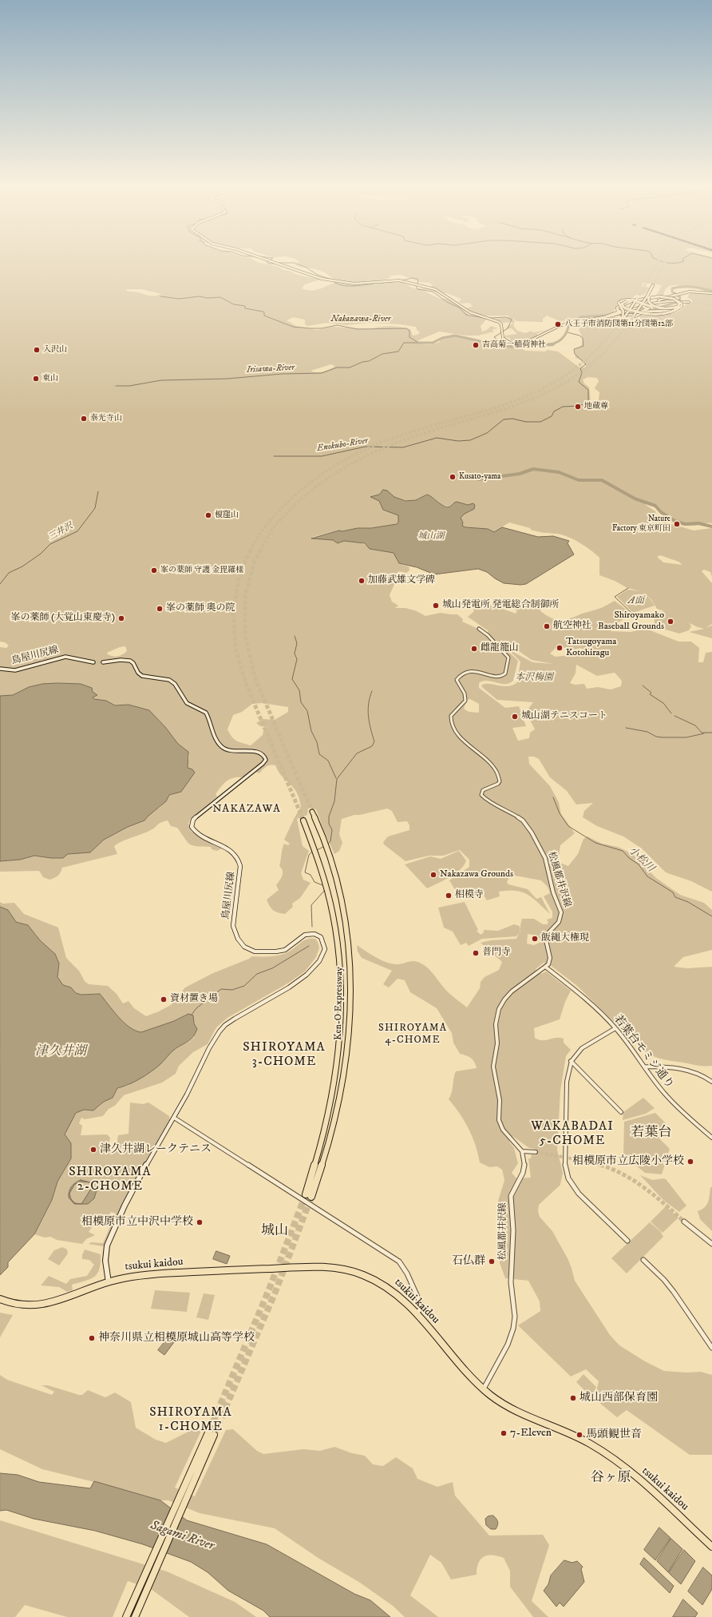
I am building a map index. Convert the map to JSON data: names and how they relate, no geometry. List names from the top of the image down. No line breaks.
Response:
{"streets":{"highway":["Ken-O Expressway","tsukui kaidou"],"main road":["鳥屋川尻線"],"street":["松風都井沢線","若葉台モミジ通り"]},"crossings":[["鳥屋川尻線","tsukui kaidou"],["松風都井沢線","若葉台モミジ通り"],["松風都井沢線","tsukui kaidou"]],"districts":["NAKAZAWA","SHIROYAMA 4-CHOME","SHIROYAMA 3-CHOME","WAKABADAI 5-CHOME","若葉台","SHIROYAMA 2-CHOME","城山","SHIROYAMA 1-CHOME","谷ヶ原"],"water":["Nakazawa-River","Irisawa-River","Enokubo-River","三井沢","城山湖","小松川","津久井湖","Sagami River"],"parks":["A面","本沢梅園"],"places":["八王子市消防団第11分団第12部","吉高菊一稲荷神社","入沢山","東山","地蔵尊","泰光寺山","Kusato-yama","榎窪山","Nature Factory 東京町田","峯の薬師 守護 金毘羅樣","加藤武雄文学碑","城山発電所 発電総合制御所","峯の薬師 奥の院","峯の薬師 (大覚山東慶寺)","Shiroyamako Baseball Grounds","航空神社","Tatsugoyama Kotohiragu","雌龍籠山","城山湖テニスコート","Nakazawa Grounds","相模寺","飯縄大権現","普門寺","資材置き場","津久井湖レークテニス","相模原市立広陵小学校","相模原市立中沢中学校","石仏群","神奈川県立相模原城山高等学校","城山西部保育園","7-Eleven","馬頭観世音"]}
